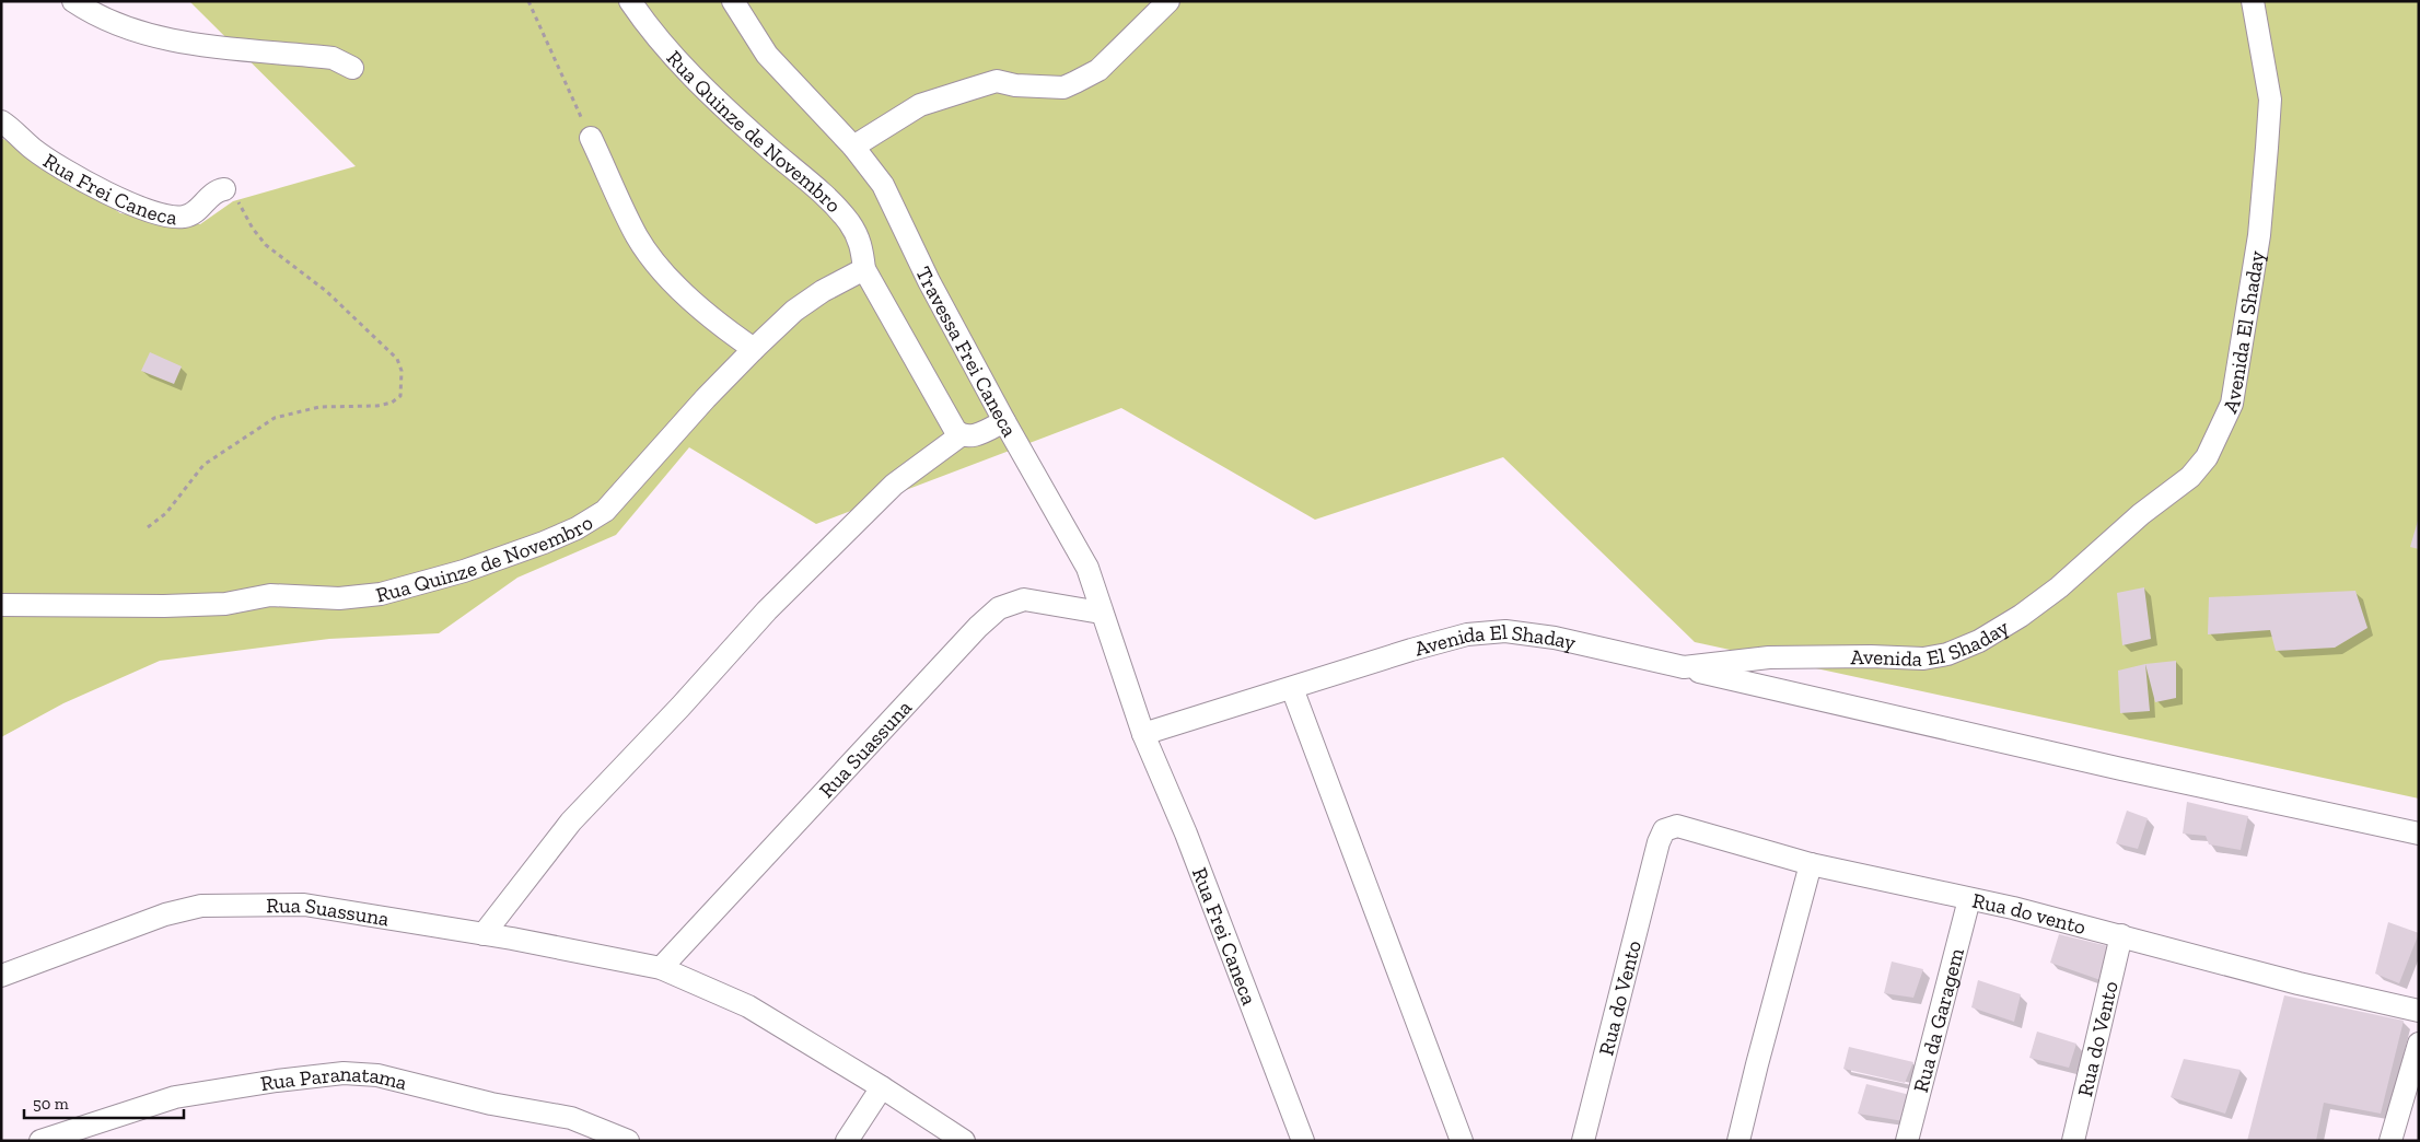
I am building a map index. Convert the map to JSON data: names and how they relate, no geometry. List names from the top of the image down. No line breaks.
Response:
{"streets":{"street":["Rua Quinze de Novembro","Rua Frei Caneca","Avenida El Shaday","Travessa Frei Caneca","Rua Suassuna","Rua do vento","Rua do Vento","Rua da Garagem","Rua Paranatama"]},"crossings":[["Rua Frei Caneca","Avenida El Shaday"],["Rua Frei Caneca","Travessa Frei Caneca"],["Avenida El Shaday","Travessa Frei Caneca"],["Travessa Frei Caneca","Rua Suassuna"],["Rua do vento","Rua do Vento"],["Rua do vento","Rua da Garagem"]],"scale_bar":"50 m"}
